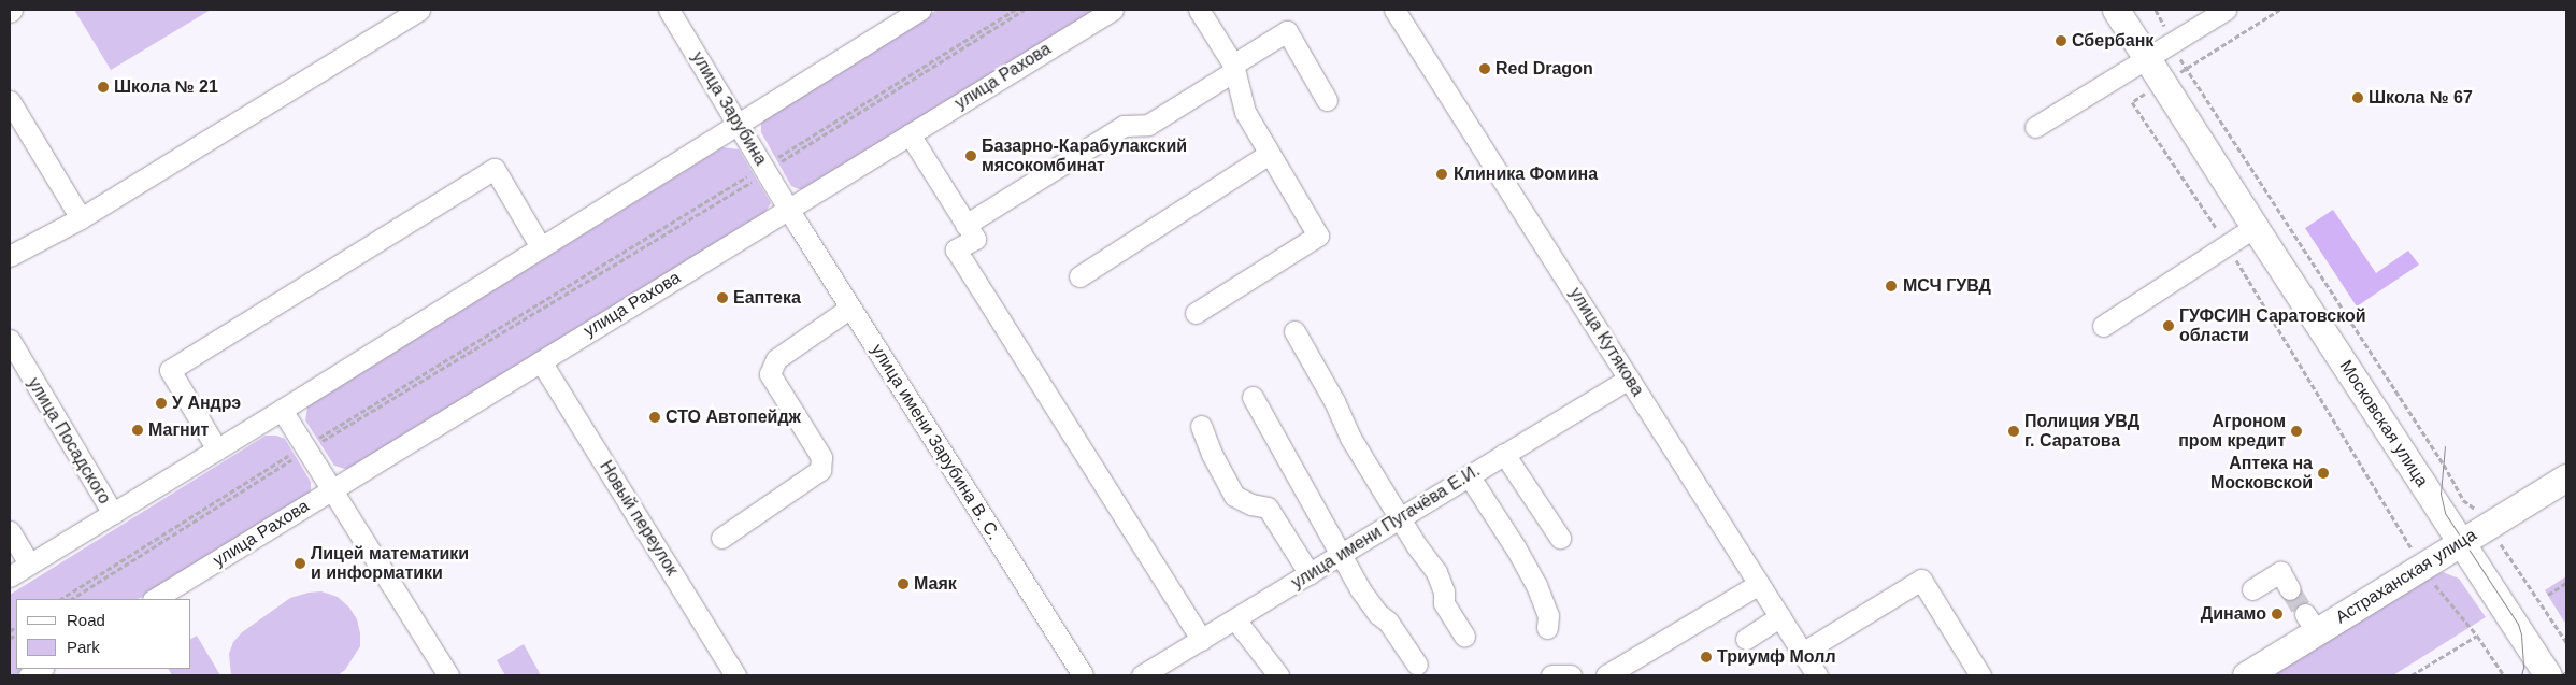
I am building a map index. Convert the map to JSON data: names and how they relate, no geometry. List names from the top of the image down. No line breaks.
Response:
{"streets":{"main road":["Московская улица","Астраханская улица"],"street":["улица Рахова","улица Зарубина","улица Кутякова","улица Посадского","улица имени Зарубина В. С.","Новый переулок","улица имени Пугачёва Е.И."]},"crossings":[["улица Рахова","улица Зарубина"],["улица Рахова","улица имени Зарубина В. С."],["улица Рахова","Новый переулок"],["улица Зарубина","улица имени Зарубина В. С."],["улица Кутякова","улица имени Пугачёва Е.И."],["Московская улица","Астраханская улица"]],"places":["Сбербанк","Red Dragon","Школа № 21","Школа № 67","Базарно-Карабулакский мясокомбинат","Клиника Фомина","МСЧ ГУВД","Еаптека","ГУФСИН Саратовской области","У Андрэ","СТО Автопейдж","Магнит","Полиция УВД г. Саратова","Агроном пром кредит","Аптека на Московской","Лицей математики и информатики","Маяк","Динамо","Триумф Молл"],"legend":["Road","Park"]}
